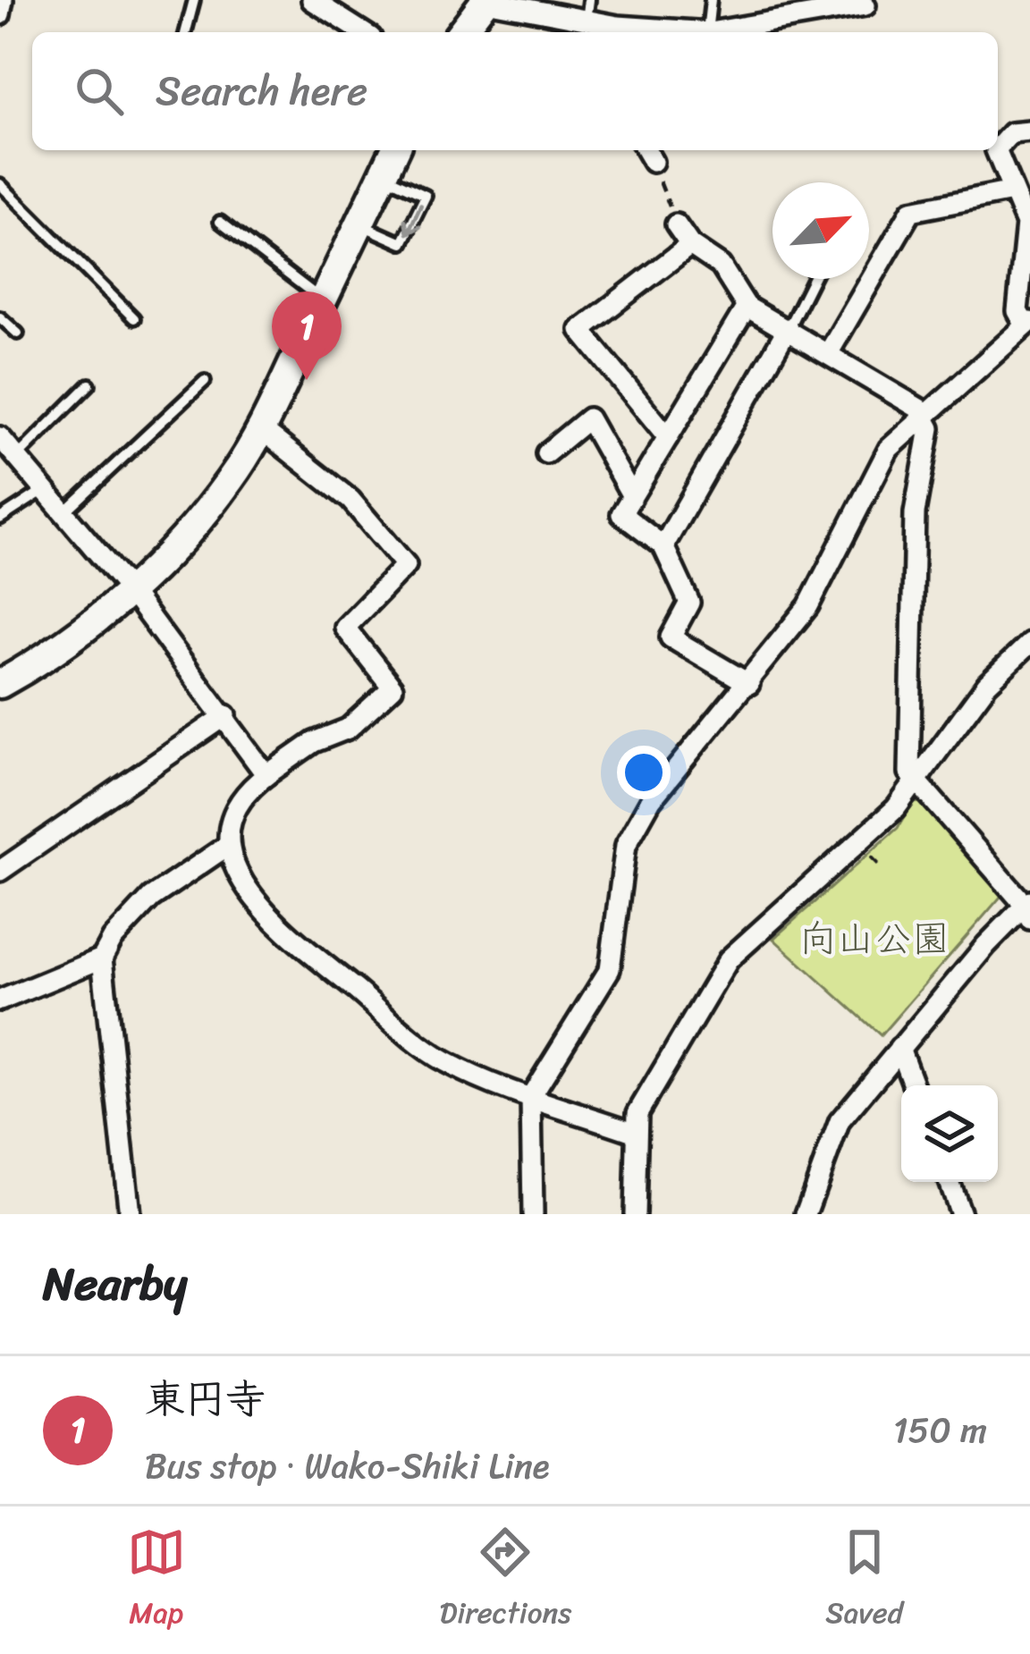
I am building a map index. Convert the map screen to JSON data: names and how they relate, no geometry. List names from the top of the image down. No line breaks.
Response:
{"parks":["向山公園"],"north":"top right","page":{"search":"Search here","pins":"1","heading":"Nearby","list":[{"mark":"1","name":"東円寺","note":"Bus stop · Wako-Shiki Line","value":"150 m"}],"nav":["Map","Directions","Saved"]}}
